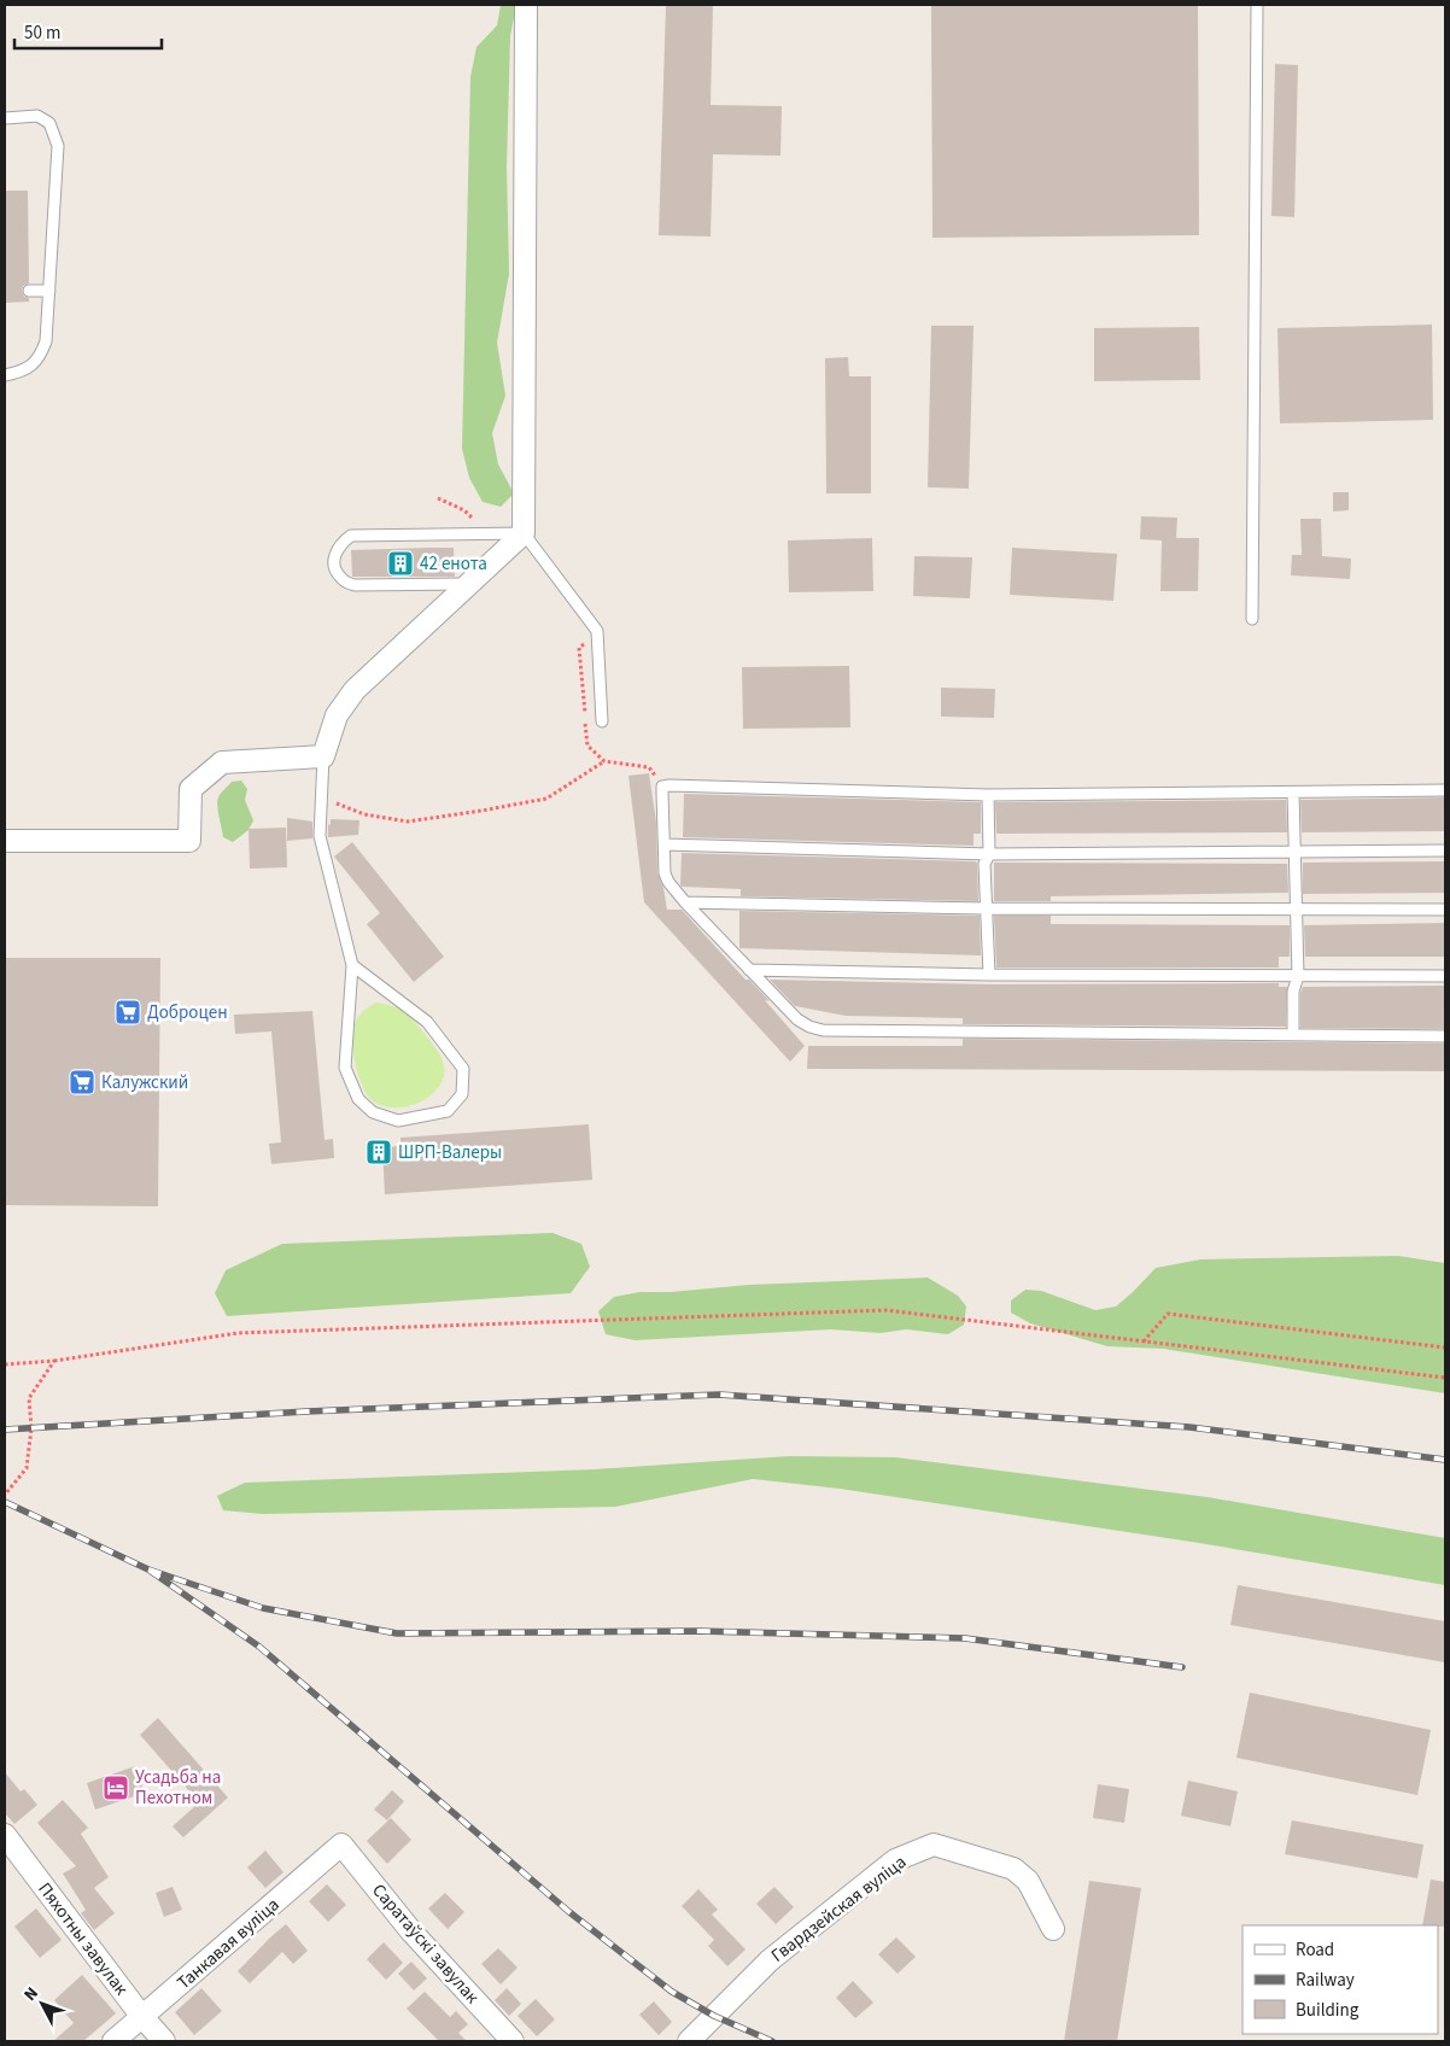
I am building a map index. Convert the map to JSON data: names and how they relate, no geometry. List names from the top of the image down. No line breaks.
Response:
{"streets":{"street":["Гвардзейская вуліца","Пяхотны завулак","Танкавая вуліца","Саратаўскі завулак"]},"crossings":[["Пяхотны завулак","Танкавая вуліца"],["Танкавая вуліца","Саратаўскі завулак"]],"places":{"building":["42 енота","ШРП-Валеры"],"supermarket":["Доброцен","Калужский"],"hotel":["Усадьба на Пехотном"]},"legend":["Road","Railway","Building"],"scale_bar":"50 m","north":"top left"}
